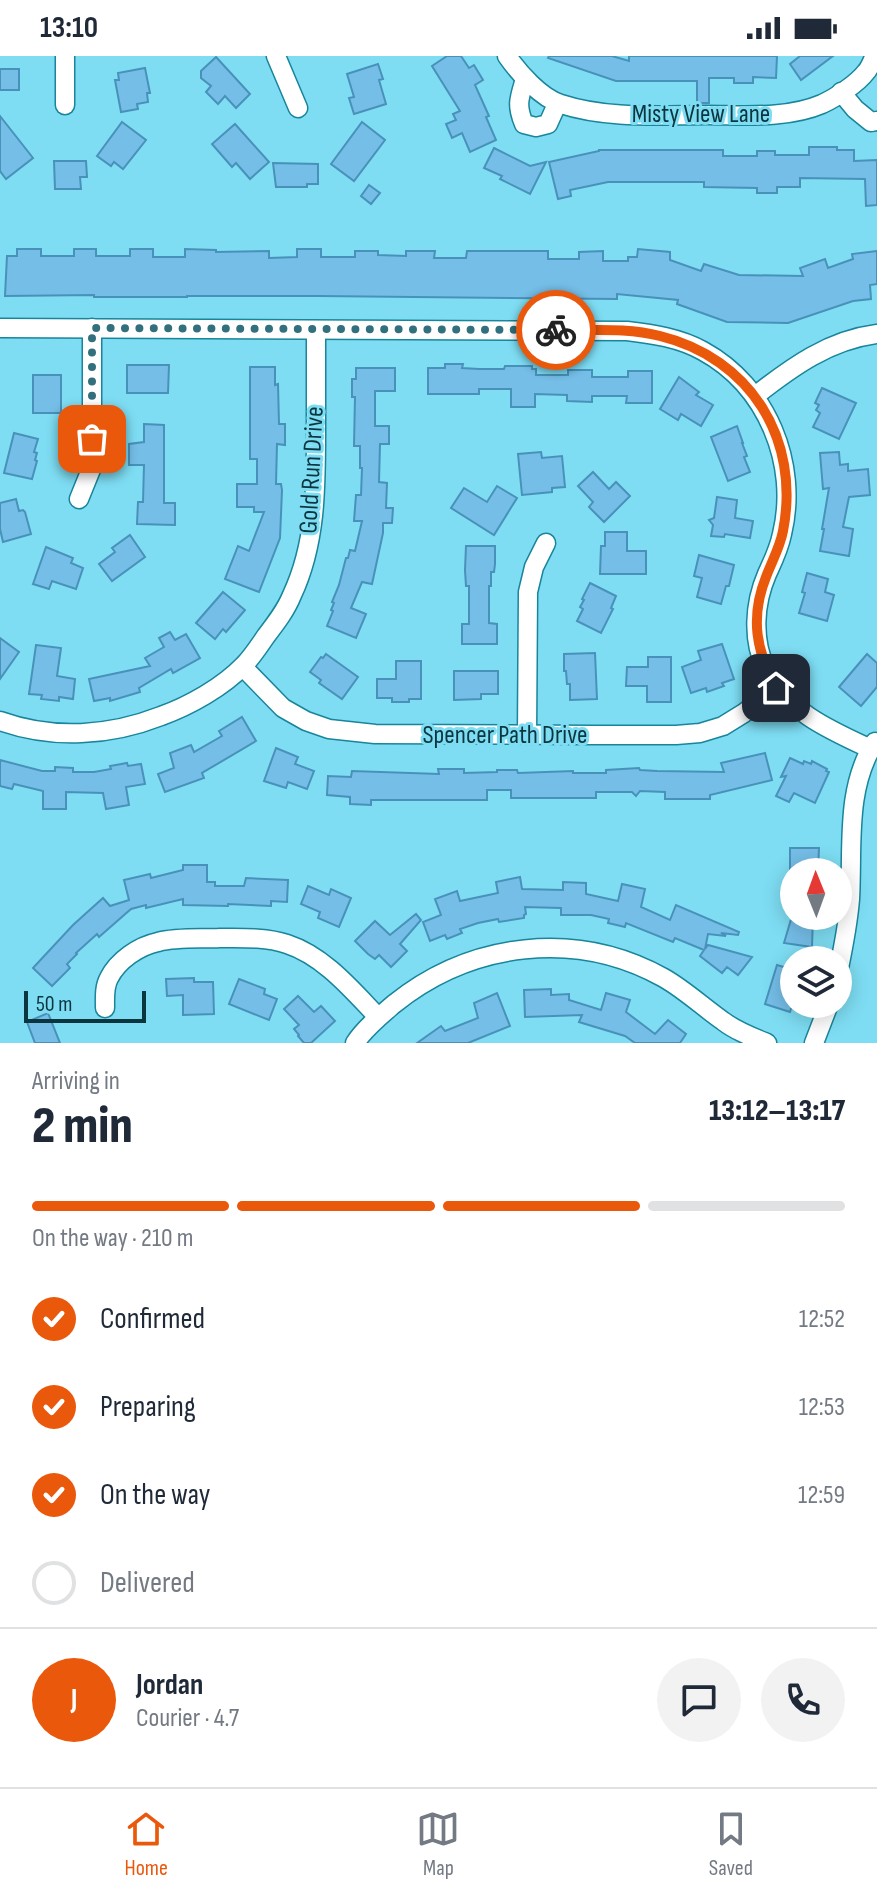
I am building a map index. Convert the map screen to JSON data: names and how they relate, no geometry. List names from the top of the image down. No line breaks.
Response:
{"streets":{"street":["Misty View Lane","Gold Run Drive","Spencer Path Drive"]},"crossings":[["Gold Run Drive","Spencer Path Drive"]],"scale_bar":"50 m","north":"top","page":{"status":"13:10","scale":"50 m","heading":["2 min","Arriving in","13:12–13:17"],"panel":["Jordan","Courier · 4.7"],"bar":"On the way · 210 m","list":[["Confirmed","12:52"],["Preparing","12:53"],["On the way","12:59"],"Delivered"],"round":"J","tabs":["Home","Map","Saved"]}}
